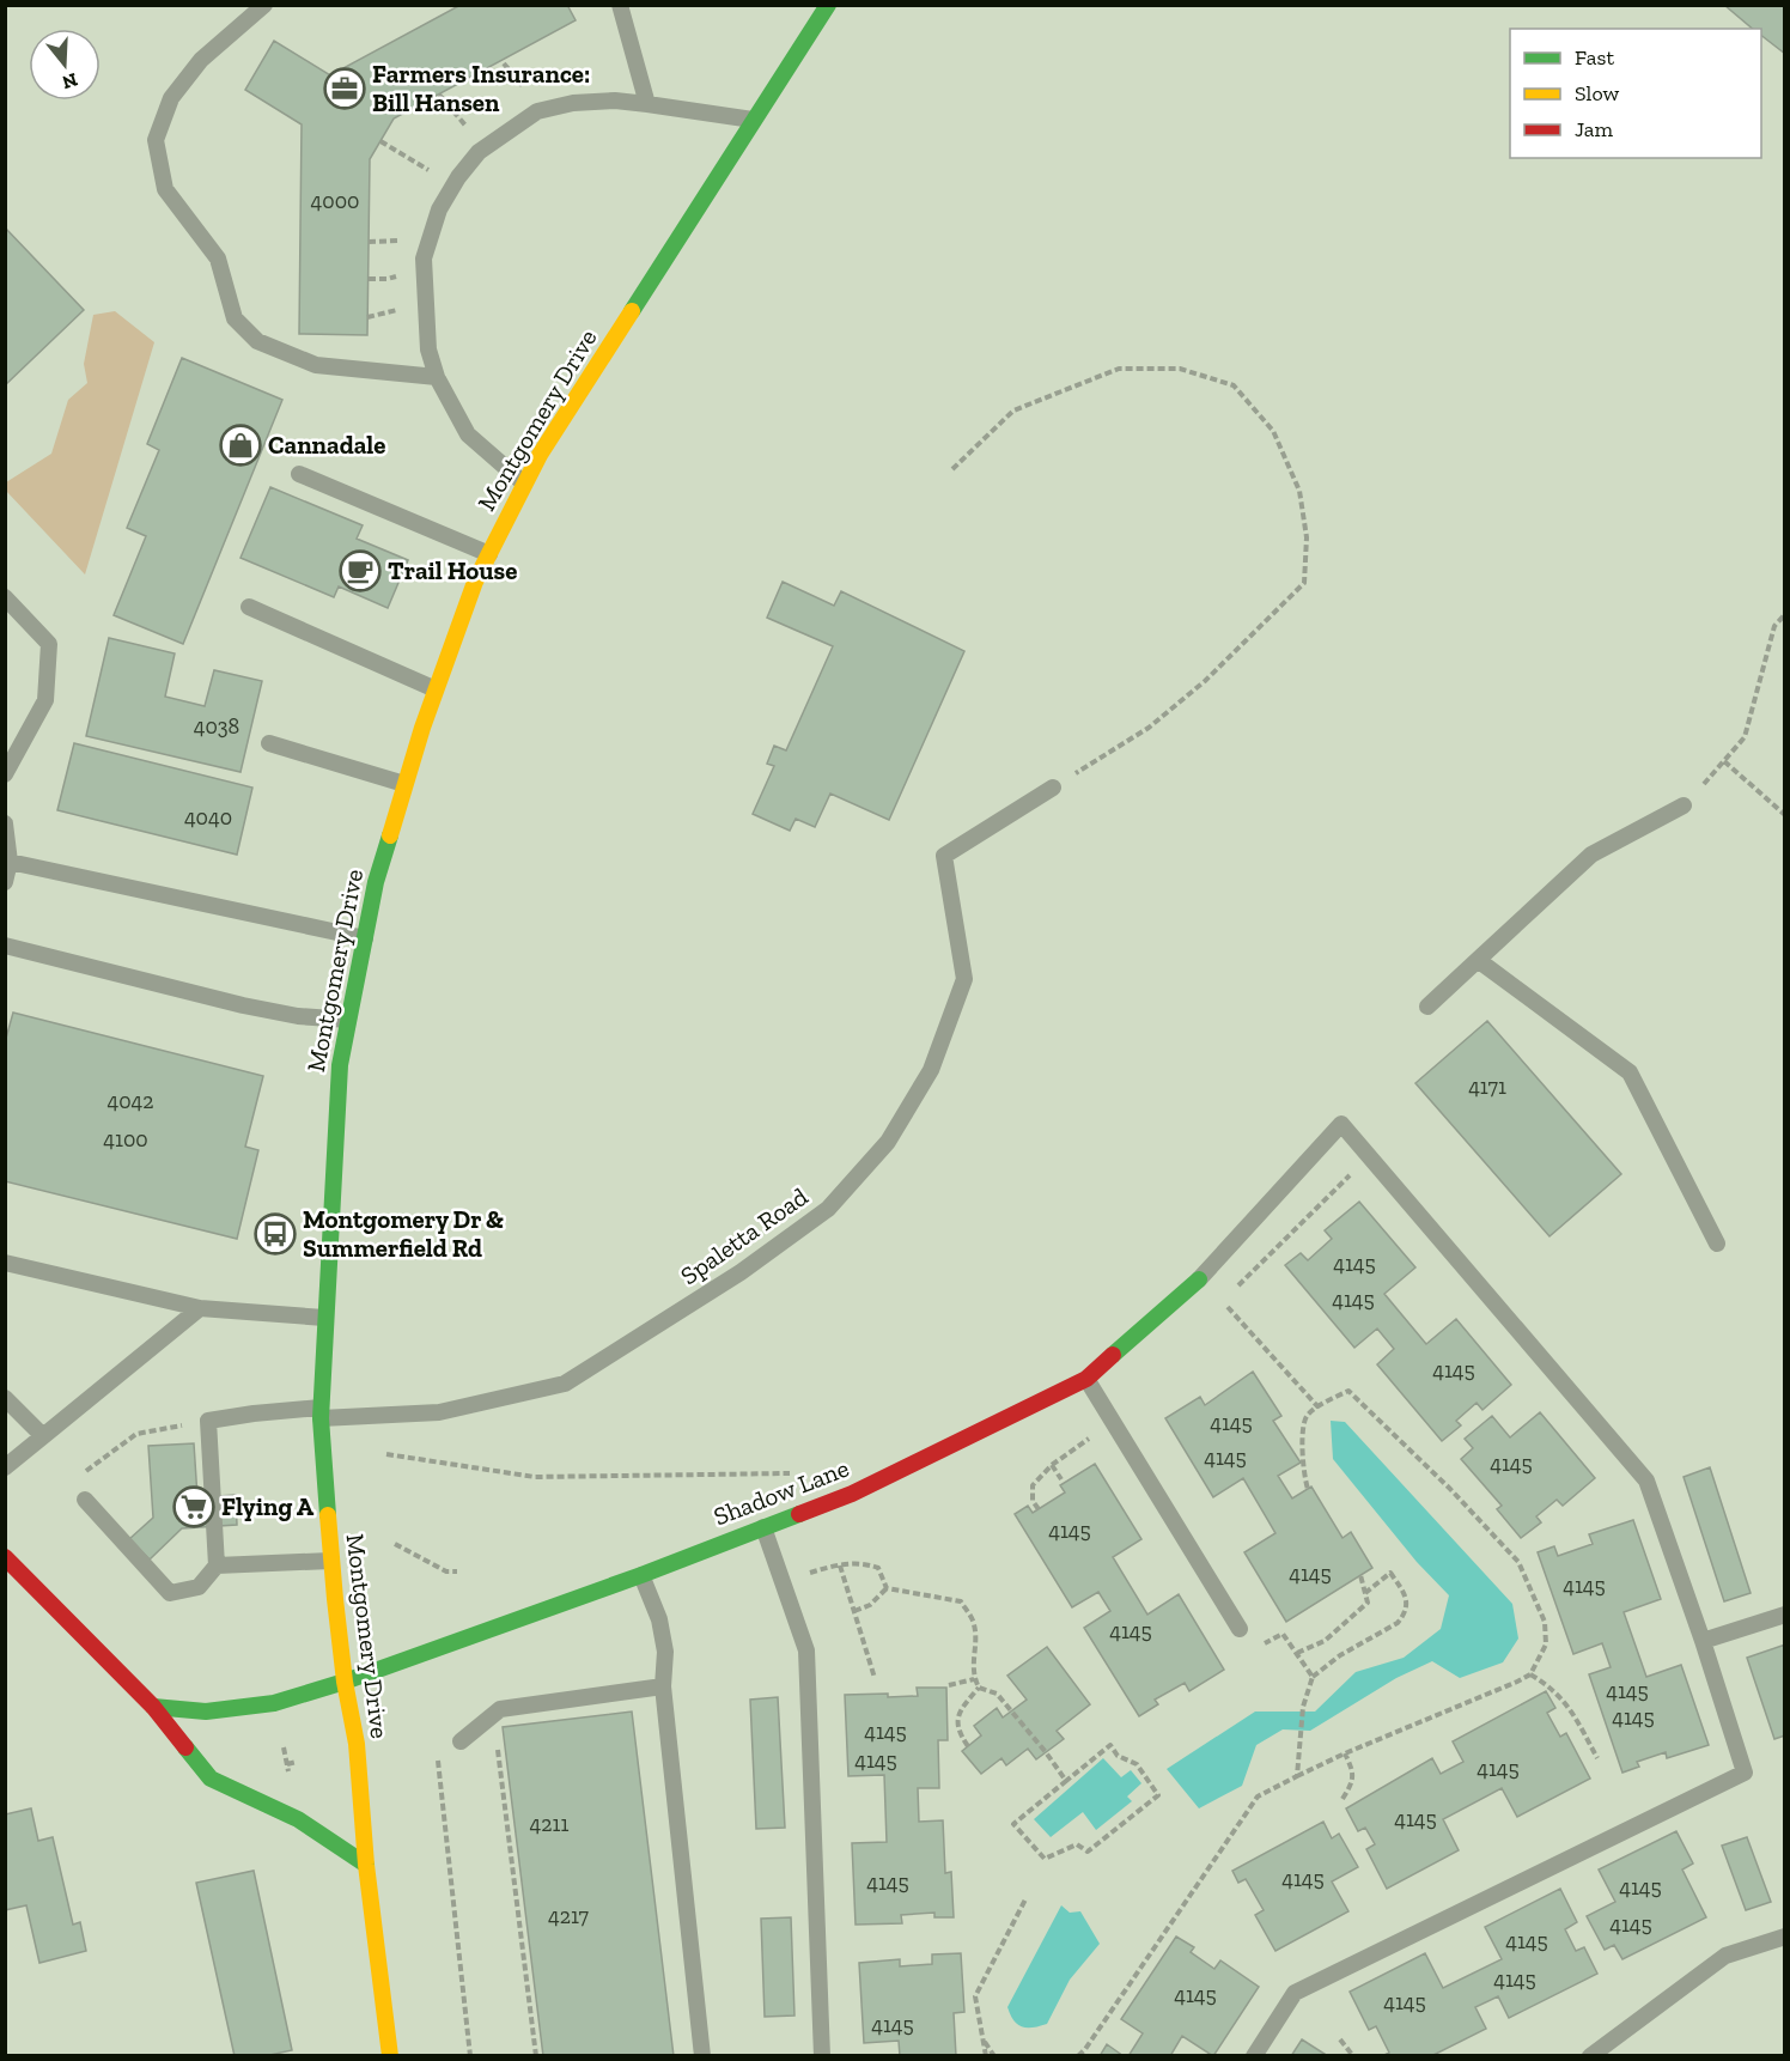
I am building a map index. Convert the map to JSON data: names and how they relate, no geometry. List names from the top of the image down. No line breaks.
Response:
{"streets":{"main road":["Montgomery Drive","Shadow Lane"],"lane":["Spaletta Road"]},"crossings":[["Montgomery Drive","Spaletta Road"],["Montgomery Drive","Shadow Lane"]],"places":{"office":["Farmers Insurance: Bill Hansen"],"shop":["Cannadale"],"cafe":["Trail House"],"bus stop":["Montgomery Dr & Summerfield Rd"],"supermarket":["Flying A"]},"house_numbers":["4000","4038","4040","4171","4042","4100","4145","4145","4145","4145","4145","4145","4145","4145","4145","4145","4145","4145","4145","4145","4145","4145","4211","4145","4145","4145","4217","4145","4145","4145","4145","4145","4145"],"legend":["Fast","Slow","Jam"],"north":"bottom"}
